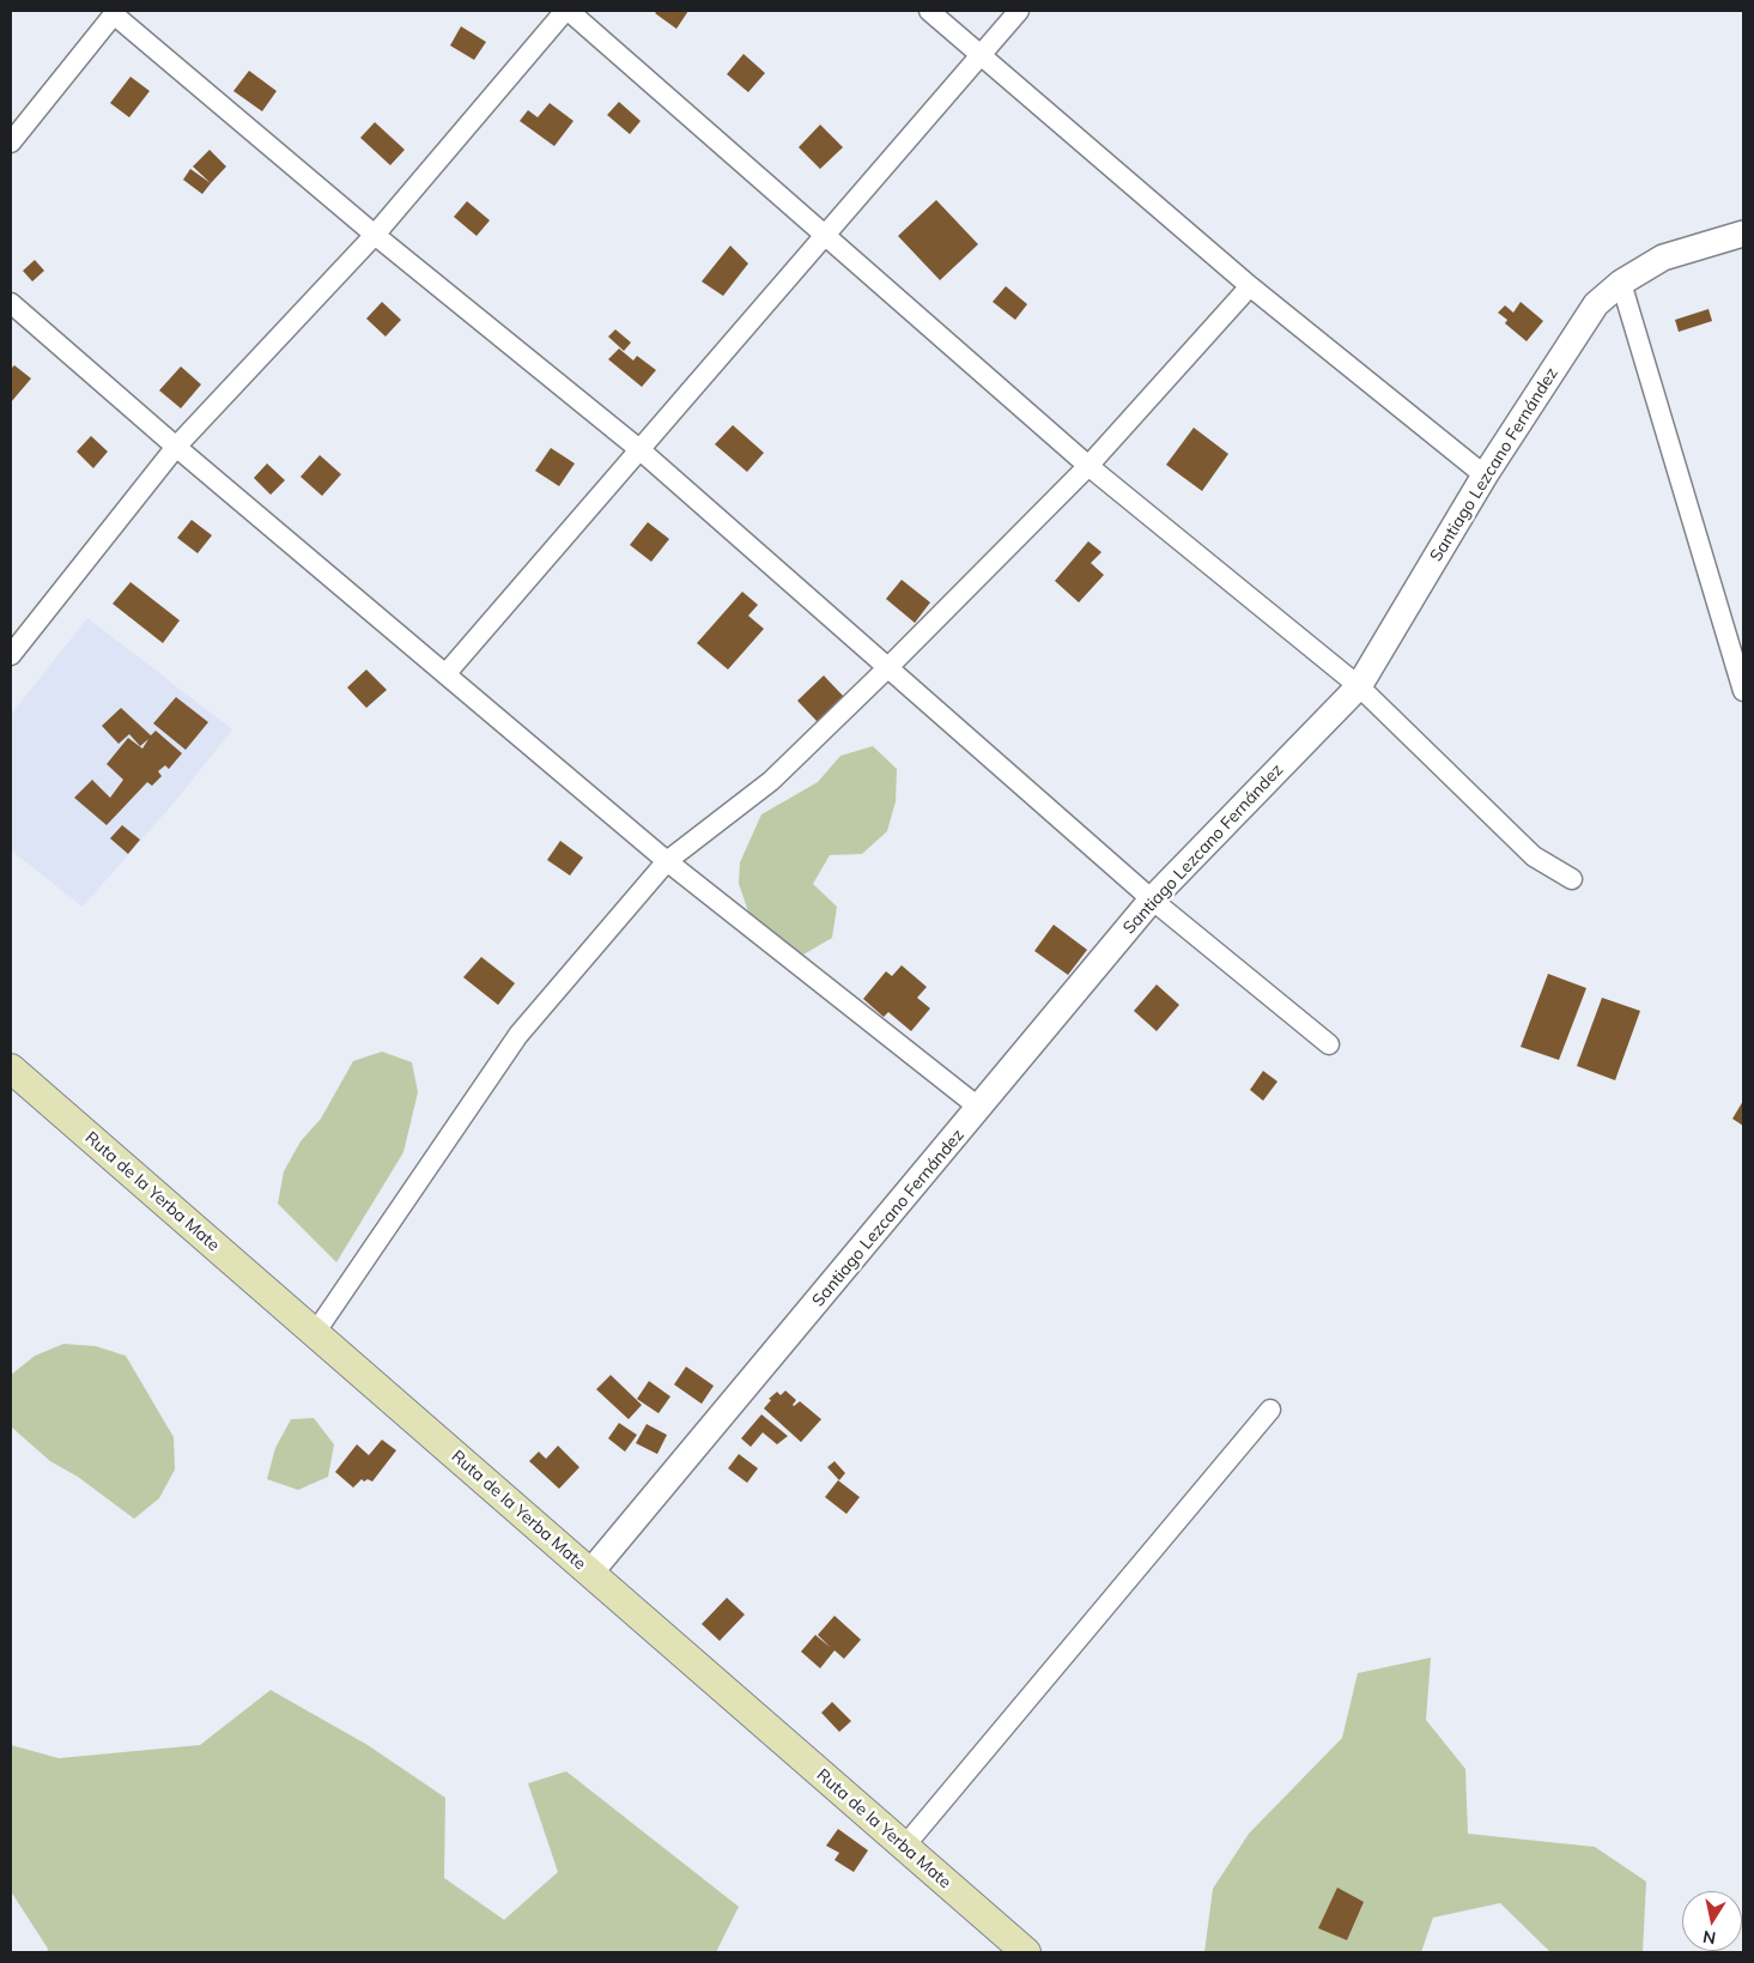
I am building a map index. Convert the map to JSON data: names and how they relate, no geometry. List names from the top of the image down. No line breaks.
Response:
{"streets":{"main road":["Ruta de la Yerba Mate"],"street":["Santiago Lezcano Fernández"]},"crossings":[["Santiago Lezcano Fernández","Ruta de la Yerba Mate"]],"north":"bottom"}
